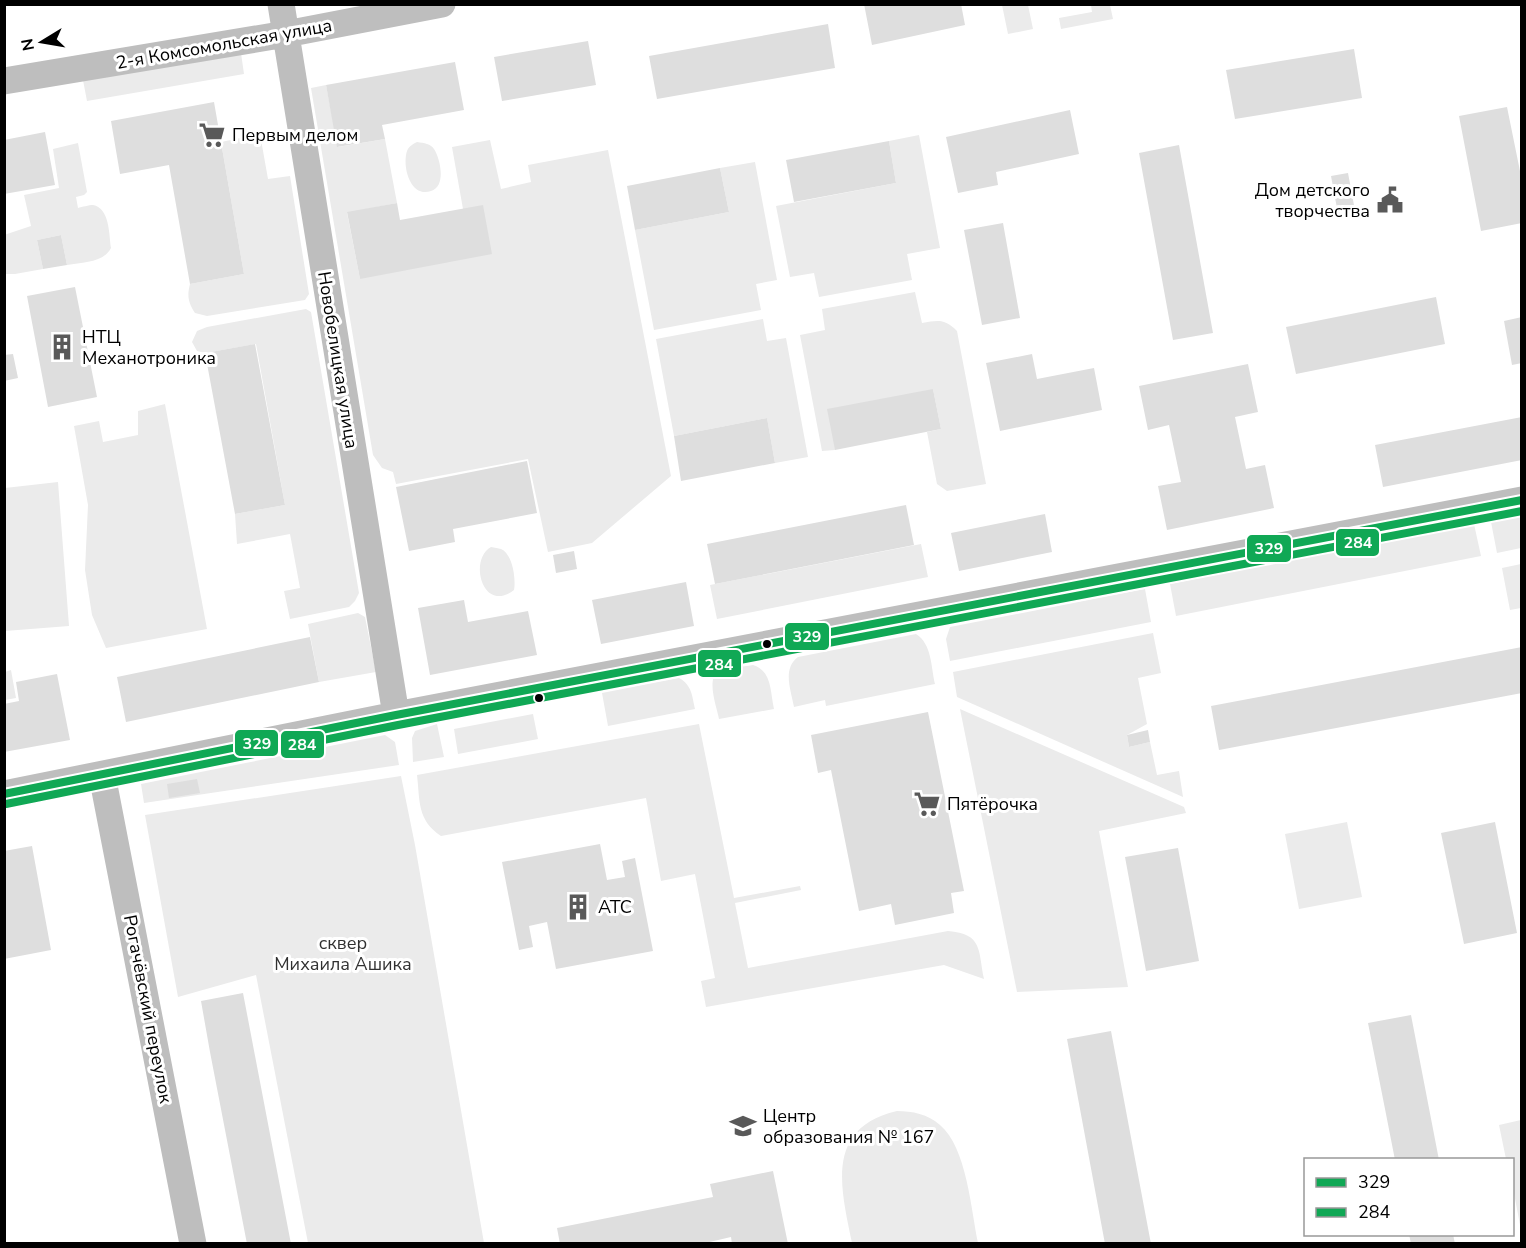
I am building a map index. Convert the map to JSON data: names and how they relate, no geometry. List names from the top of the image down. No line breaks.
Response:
{"streets":{"street":["2-я Комсомольская улица","Новобелицкая улица","Рогачёвский переулок"]},"crossings":[["2-я Комсомольская улица","Новобелицкая улица"]],"parks":["сквер Михаила Ашика"],"places":{"supermarket":["Первым делом","Пятёрочка"],"public building":["Дом детского творчества"],"building":["НТЦ Механотроника","АТС"],"school or university":["Центр образования № 167"]},"lines":["transit line 329","transit line 284"],"legend":["329","284"],"north":"left"}
